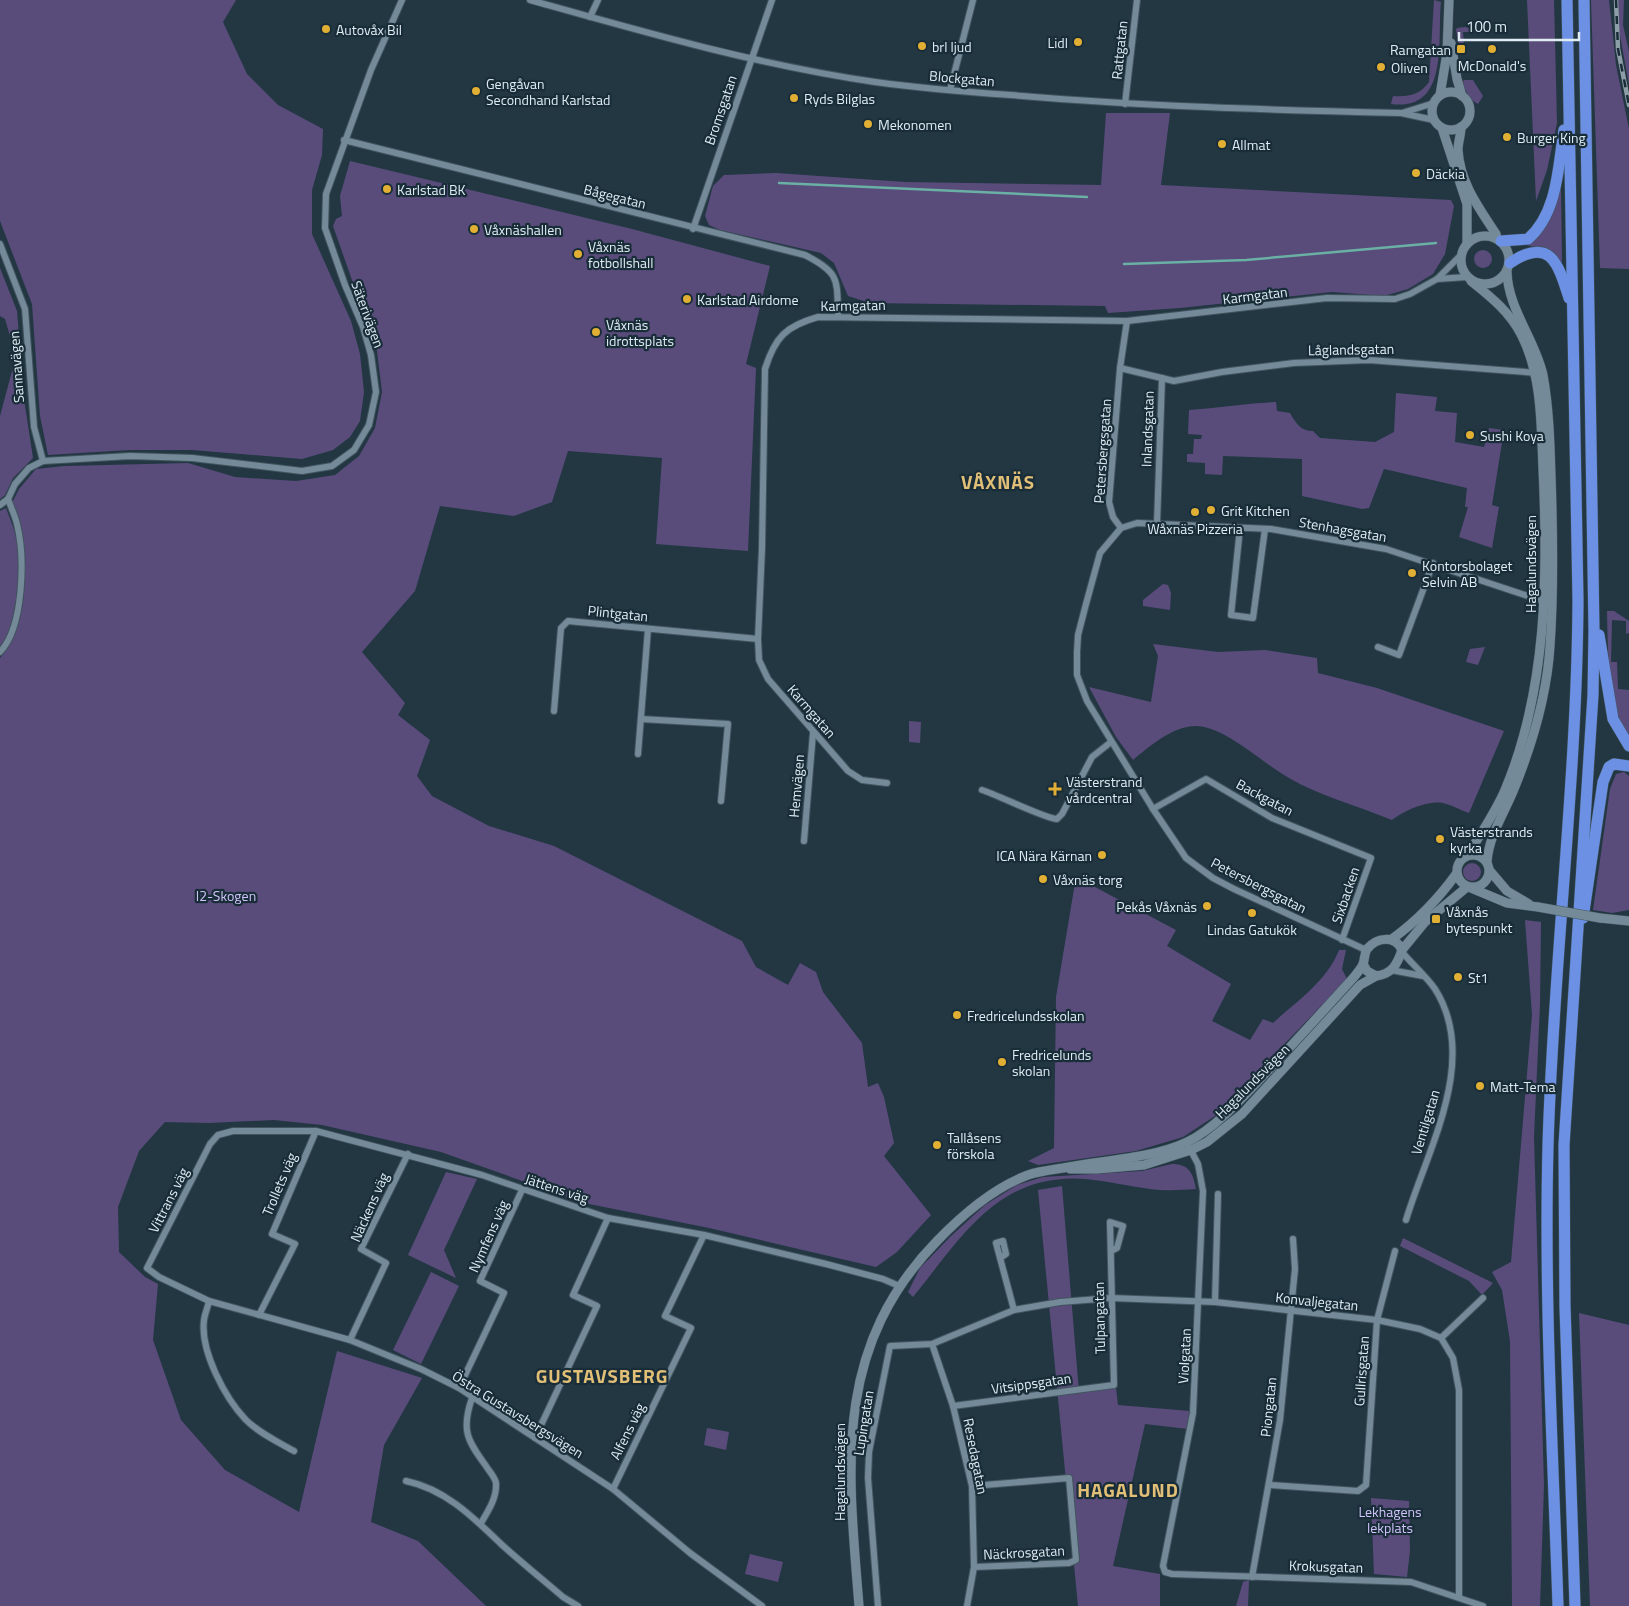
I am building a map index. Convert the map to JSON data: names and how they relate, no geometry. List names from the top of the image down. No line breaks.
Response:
{"streets":{"street":["Rattgatan","Blockgatan","Bromsgatan","Bågegatan","Karmgatan","Säterivägen","Låglandsgatan","Sannavägen","Inlandsgatan","Petersbergsgatan","Stenhagsgatan","Hagalundsvägen","Plintgatan","Hemvägen","Backgatan","Sixbacken","Ventilgatan","Trollets väg","Jättens väg","Vittrans väg","Näckens väg","Nymfens väg","Konvaljegatan","Tulpangatan","Violgatan","Gullrisgatan","Vitsippsgatan","Piongatan","Östra Gustavsbergsvägen","Lupingatan","Alfens väg","Resedagatan","Näckrosgatan","Krokusgatan"]},"crossings":[["Rattgatan","Blockgatan"],["Blockgatan","Bromsgatan"],["Blockgatan","Hagalundsvägen"],["Bromsgatan","Bågegatan"],["Bågegatan","Karmgatan"],["Bågegatan","Säterivägen"],["Karmgatan","Petersbergsgatan"],["Karmgatan","Hagalundsvägen"],["Karmgatan","Plintgatan"],["Karmgatan","Hemvägen"],["Säterivägen","Sannavägen"],["Låglandsgatan","Inlandsgatan"],["Låglandsgatan","Hagalundsvägen"],["Inlandsgatan","Petersbergsgatan"],["Inlandsgatan","Stenhagsgatan"],["Petersbergsgatan","Stenhagsgatan"],["Petersbergsgatan","Hagalundsvägen"],["Petersbergsgatan","Backgatan"],["Petersbergsgatan","Sixbacken"],["Petersbergsgatan","Ventilgatan"],["Stenhagsgatan","Hagalundsvägen"],["Hagalundsvägen","Ventilgatan"],["Hagalundsvägen","Jättens väg"],["Hagalundsvägen","Violgatan"],["Backgatan","Sixbacken"],["Trollets väg","Jättens väg"],["Trollets väg","Östra Gustavsbergsvägen"],["Jättens väg","Vittrans väg"],["Jättens väg","Näckens väg"],["Jättens väg","Nymfens väg"],["Jättens väg","Alfens väg"],["Vittrans väg","Östra Gustavsbergsvägen"],["Näckens väg","Östra Gustavsbergsvägen"],["Nymfens väg","Östra Gustavsbergsvägen"],["Konvaljegatan","Tulpangatan"],["Konvaljegatan","Violgatan"],["Konvaljegatan","Gullrisgatan"],["Konvaljegatan","Piongatan"],["Konvaljegatan","Lupingatan"],["Konvaljegatan","Resedagatan"],["Tulpangatan","Vitsippsgatan"],["Violgatan","Krokusgatan"],["Gullrisgatan","Piongatan"],["Vitsippsgatan","Resedagatan"],["Piongatan","Krokusgatan"],["Östra Gustavsbergsvägen","Alfens väg"],["Lupingatan","Resedagatan"],["Resedagatan","Näckrosgatan"]],"districts":["VÅXNÄS","GUSTAVSBERG","HAGALUND"],"parks":["I2-Skogen","Lekhagens lekplats"],"places":{"other":["Autovåx Bil","Lidl","brl ljud","McDonald's","Oliven","Gengåvan Secondhand Karlstad","Ryds Bilglas","Mekonomen","Burger King","Allmat","Däckia","Karlstad BK","Våxnäshallen","Våxnäs fotbollshall","Karlstad Airdome","Våxnäs idrottsplats","Sushi Koya","Grit Kitchen","Wåxnäs Pizzeria","Kontorsbolaget Selvin AB","Västerstrands kyrka","ICA Nära Kärnan","Våxnäs torg","Pekås Våxnäs","Lindas Gatukök","St1","Fredricelundsskolan","Fredricelunds skolan","Matt-Tema","Tallåsens förskola"],"transit":["Ramgatan","Våxnås bytespunkt"],"health":["Västerstrand vårdcentral"]},"scale_bar":"100 m"}
